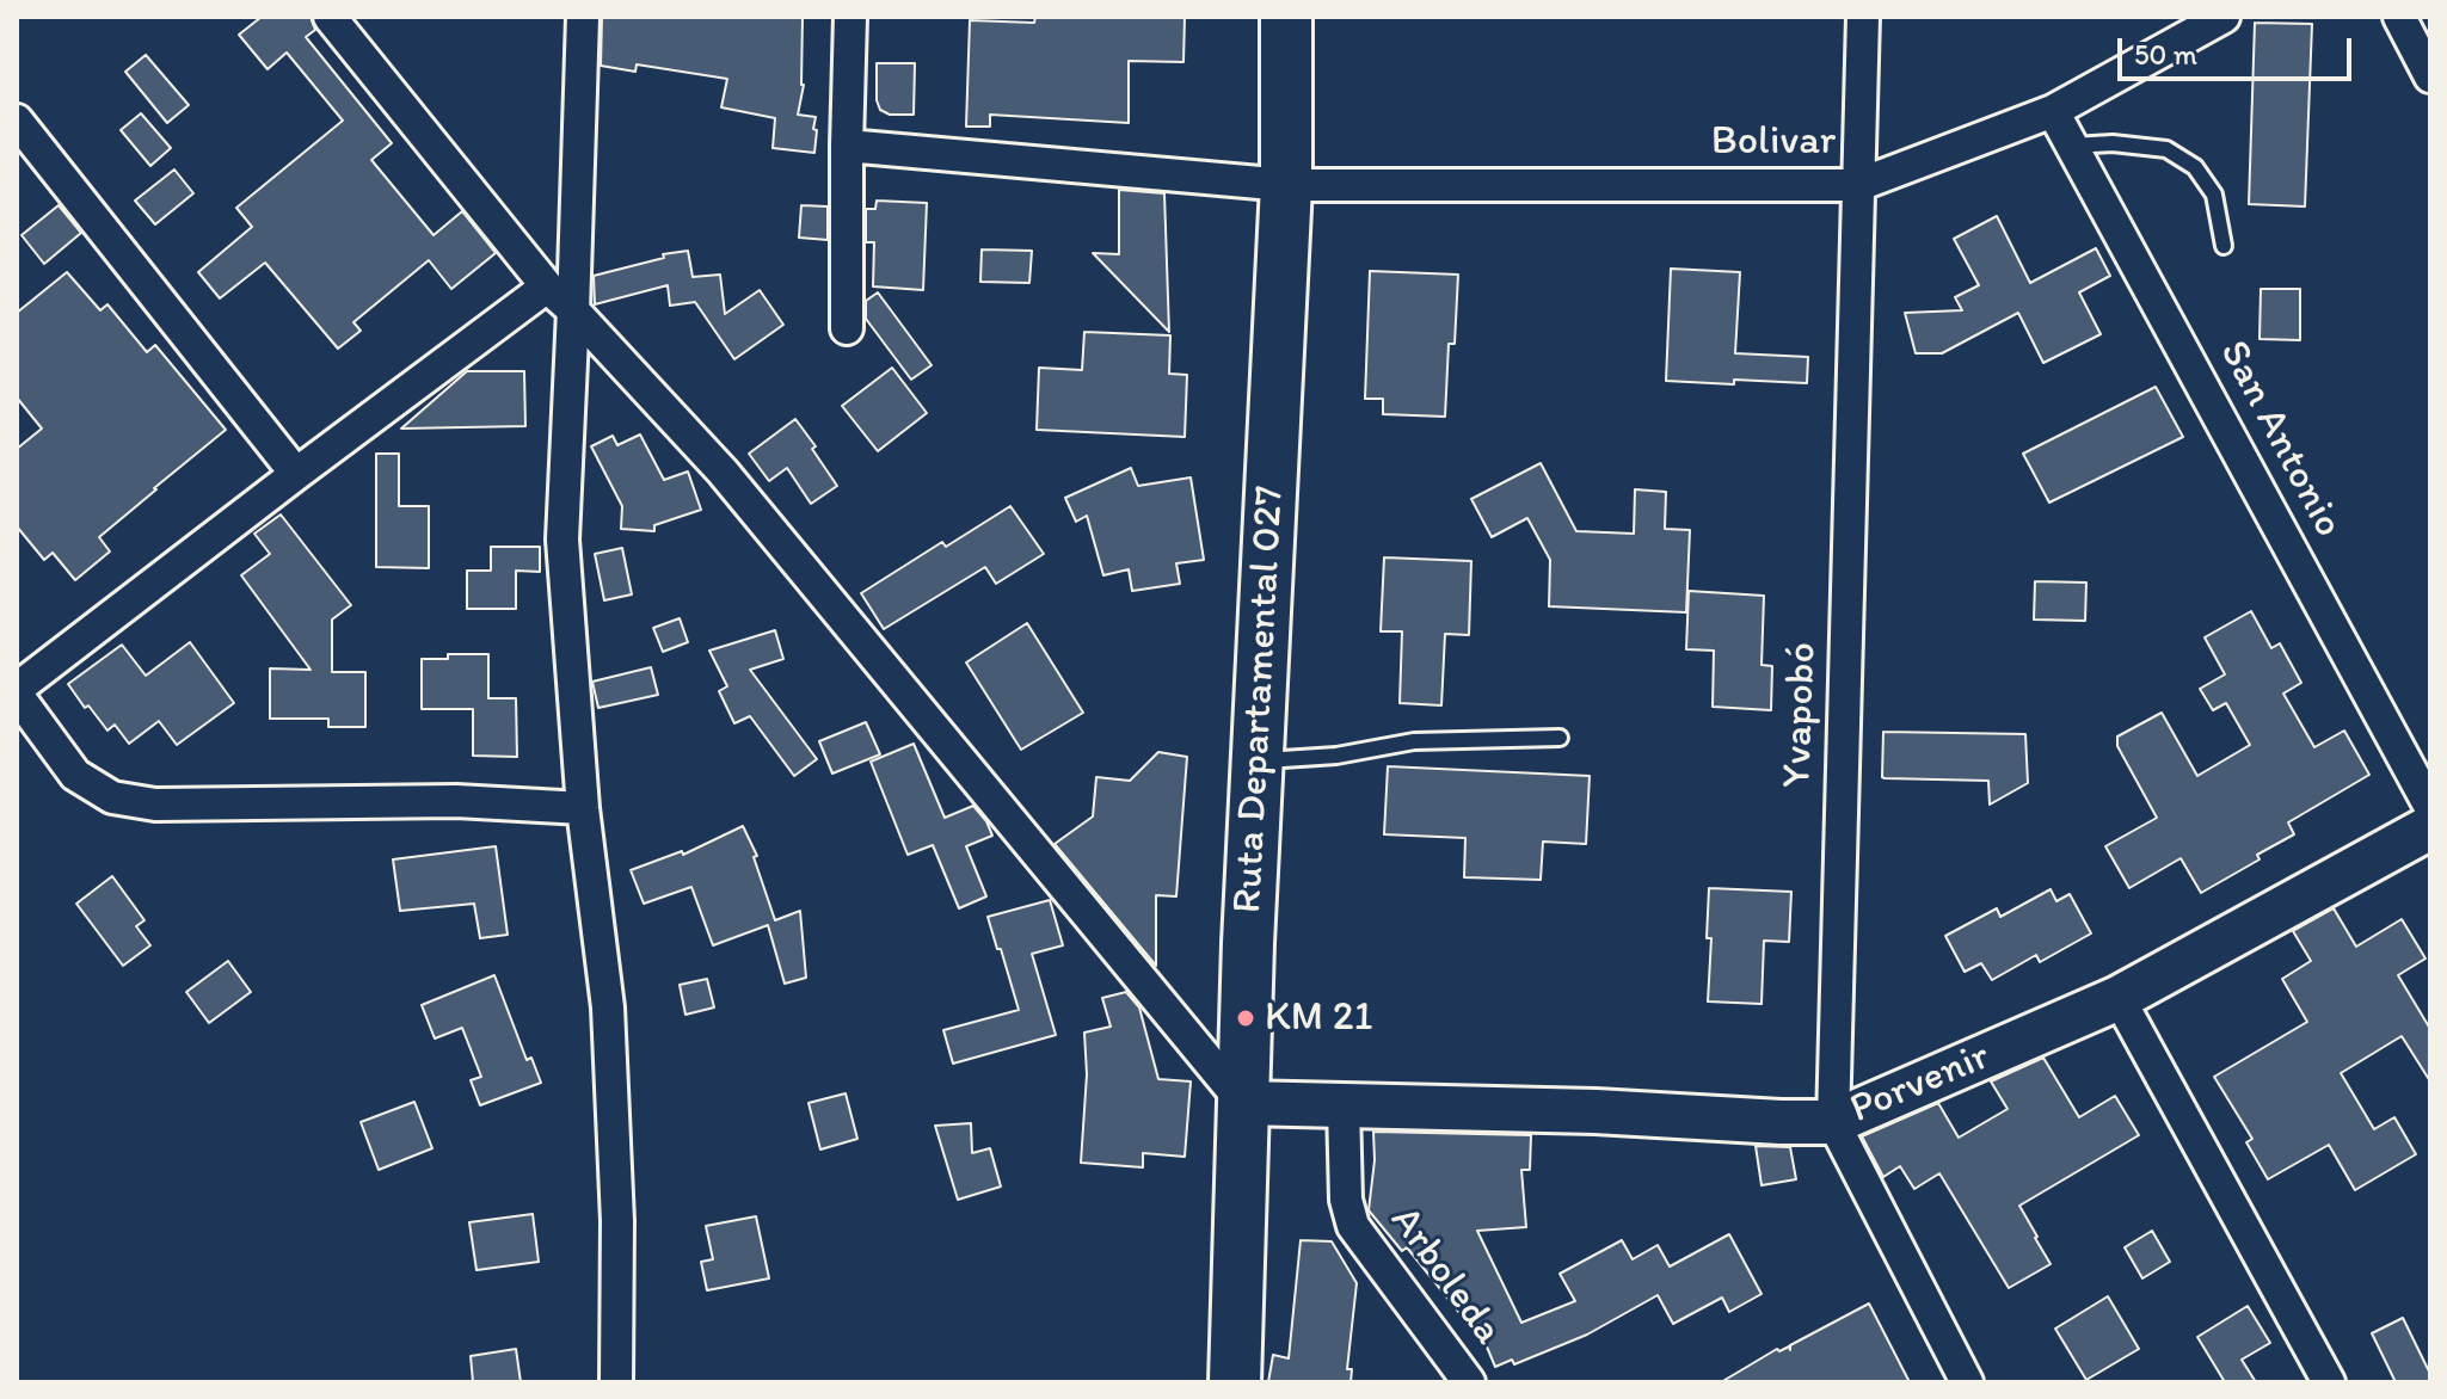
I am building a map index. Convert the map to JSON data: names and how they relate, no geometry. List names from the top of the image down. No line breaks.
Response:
{"streets":{"main road":["Ruta Departamental 027"],"street":["Bolivar","San Antonio","Yvapobó","Porvenir","Arboleda"]},"crossings":[["Bolivar","San Antonio"],["Bolivar","Ruta Departamental 027"],["Bolivar","Yvapobó"],["Ruta Departamental 027","Porvenir"],["Yvapobó","Porvenir"],["Porvenir","Arboleda"]],"places":["KM 21"],"scale_bar":"50 m"}
